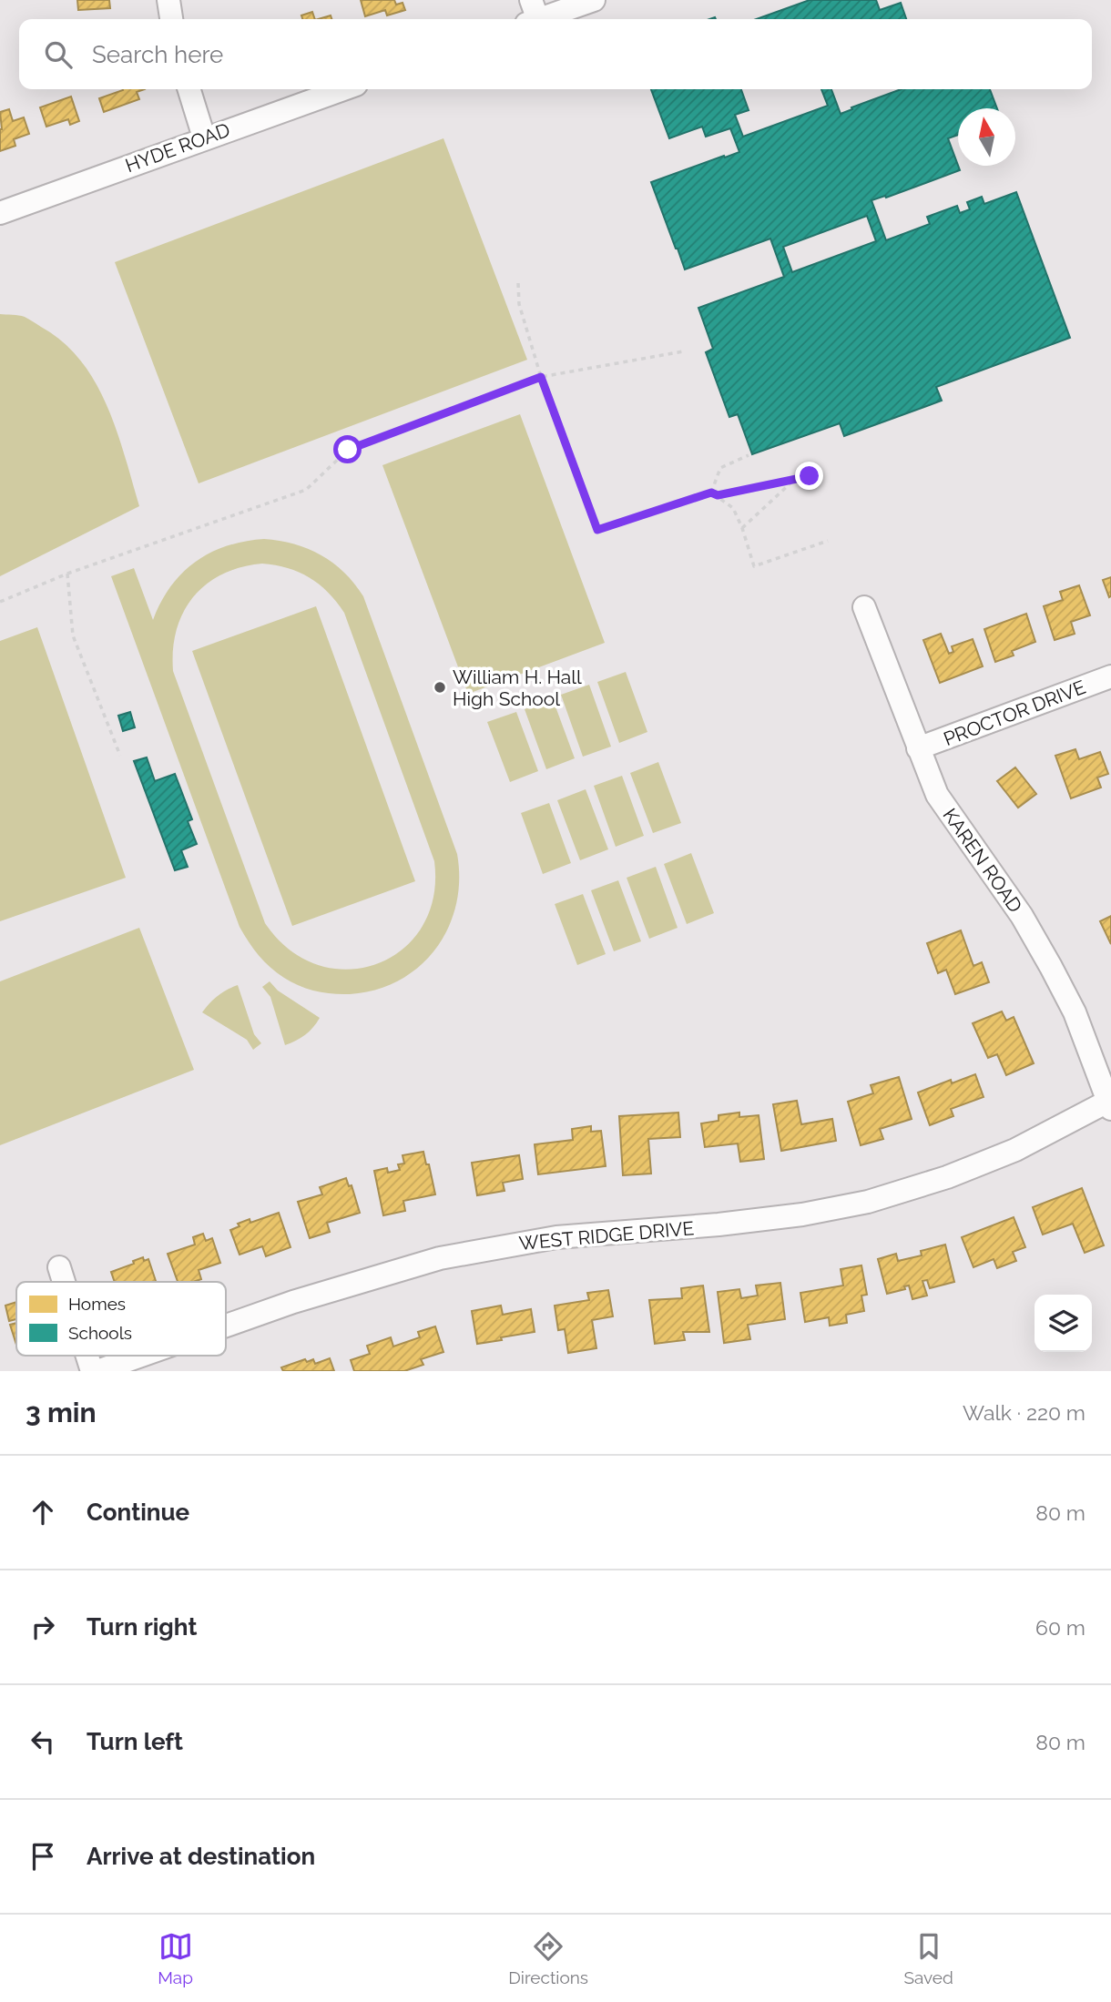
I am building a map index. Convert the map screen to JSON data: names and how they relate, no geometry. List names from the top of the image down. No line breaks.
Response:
{"streets":{"street":["HYDE ROAD","PROCTOR DRIVE","KAREN ROAD","WEST RIDGE DRIVE"]},"crossings":[["PROCTOR DRIVE","KAREN ROAD"],["KAREN ROAD","WEST RIDGE DRIVE"]],"places":["William H. Hall High School"],"legend":["Homes","Schools"],"north":"top","page":{"search":"Search here","heading":["3 min","Walk · 220 m"],"list":[["Continue","80 m"],["Turn right","60 m"],["Turn left","80 m"],"Arrive at destination"],"nav":["Map","Directions","Saved"]}}
